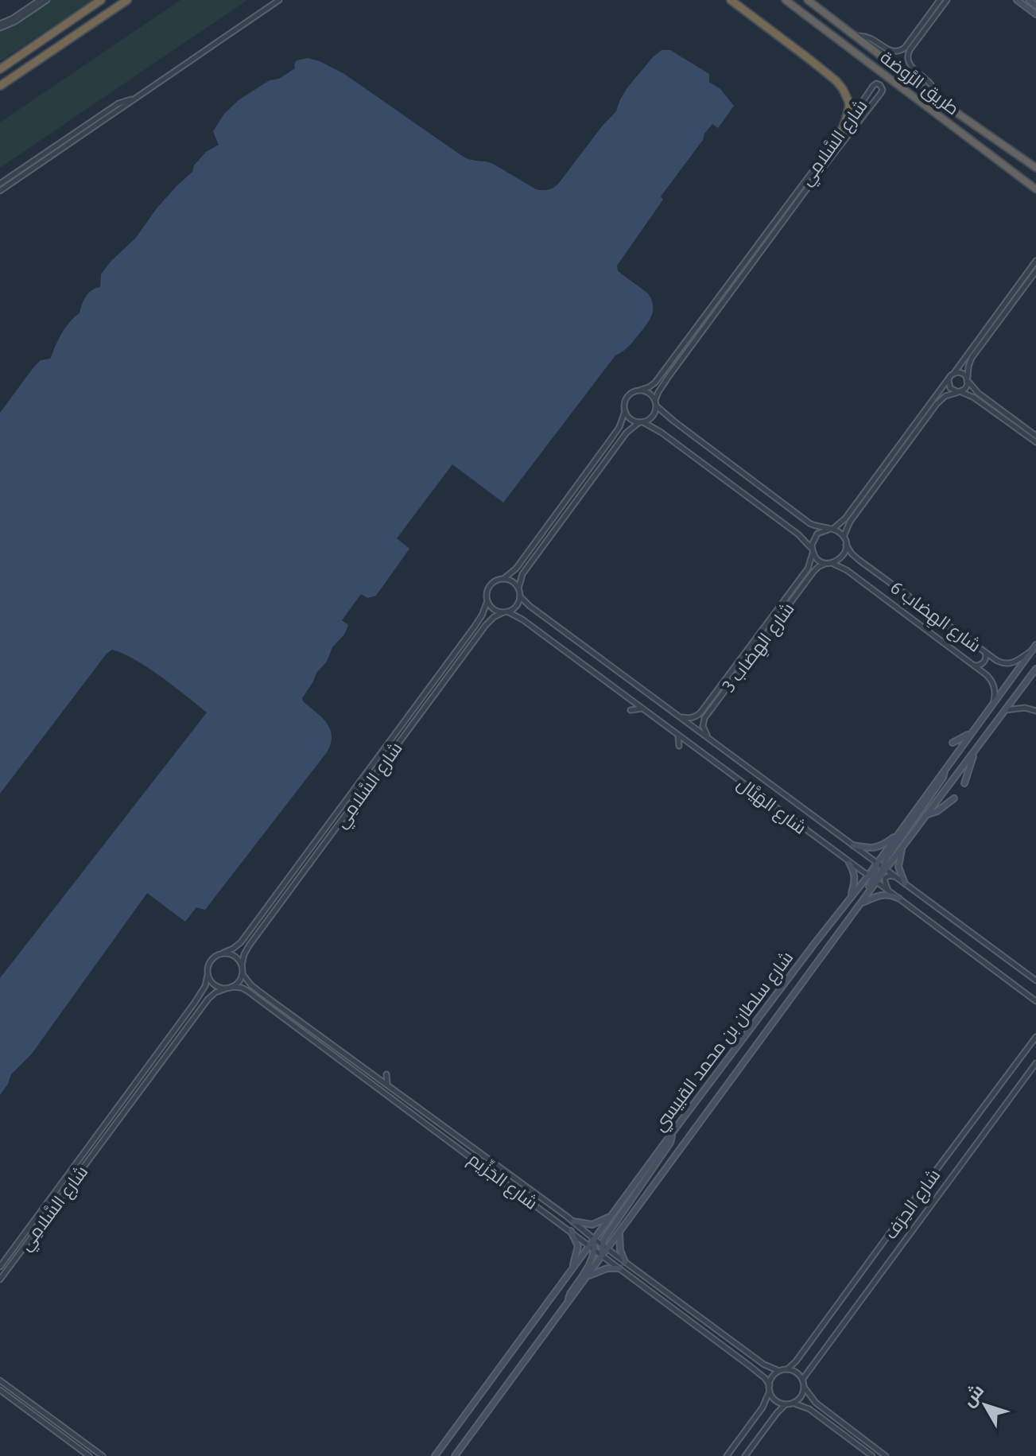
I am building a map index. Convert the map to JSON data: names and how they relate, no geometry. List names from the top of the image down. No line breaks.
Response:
{"streets":{"highway":["طريق الرَّوضة"],"main road":["شارع سلطان بن محمد القبيسي"],"street":["شارع السَّلامِي","شارع الهِضاب 6","شارع الهِضاب 3","شارع الهَيَّال","شارع الجَزِّيم","شارع الحِرَف"]},"crossings":[["شارع السَّلامِي","شارع الهَيَّال"],["شارع السَّلامِي","شارع الجَزِّيم"],["شارع الهِضاب 6","شارع الهِضاب 3"],["شارع الهِضاب 6","شارع سلطان بن محمد القبيسي"],["شارع الهِضاب 3","شارع الهَيَّال"],["شارع الهَيَّال","شارع سلطان بن محمد القبيسي"],["شارع سلطان بن محمد القبيسي","شارع الجَزِّيم"],["شارع الجَزِّيم","شارع الحِرَف"]],"north":"top left"}
